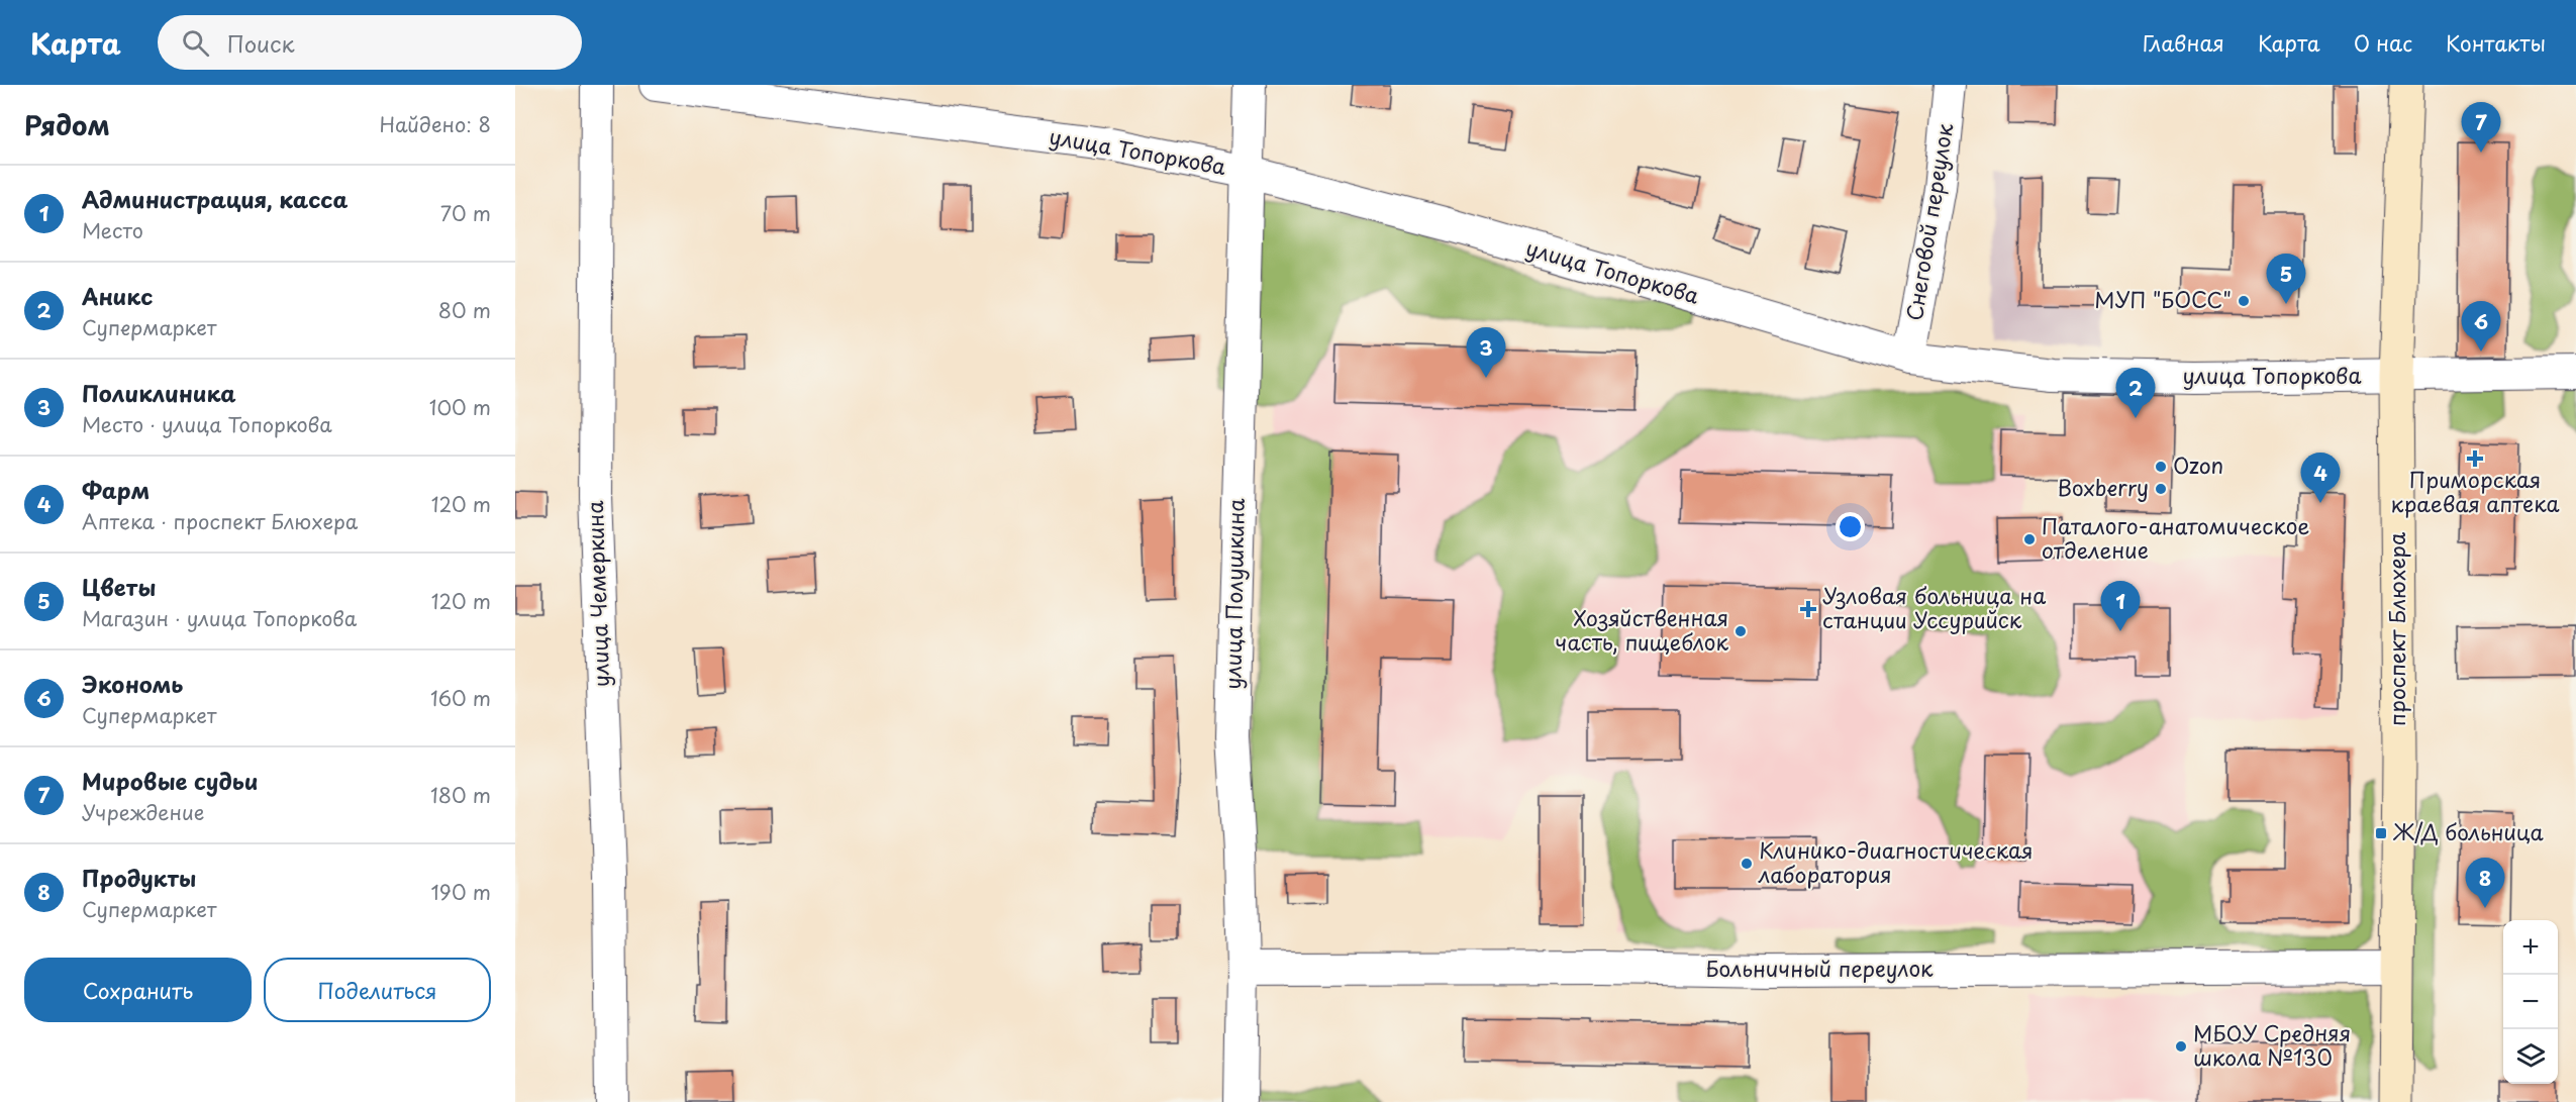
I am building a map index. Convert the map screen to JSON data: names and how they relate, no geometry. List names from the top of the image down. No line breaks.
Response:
{"streets":{"main road":["проспект Блюхера"],"street":["улица Топоркова","Снеговой переулок","улица Чемеркина","улица Полушкина","Больничный переулок"]},"crossings":[["улица Топоркова","Снеговой переулок"],["улица Топоркова","улица Полушкина"],["улица Топоркова","проспект Блюхера"],["улица Полушкина","Больничный переулок"],["проспект Блюхера","Больничный переулок"]],"places":{"other":["МУП \"БОСС\"","Ozon","Boxberry","Паталого-анатомическое отделение","Хозяйственная часть, пищеблок","Клинико-диагностическая лаборатория","МБОУ Средняя школа №130"],"health":["Приморская краевая аптека","Узловая больница на станции Уссурийск"],"transit":["Ж/Д больница"]},"page":{"header":"Карта","search":"Поиск","nav":["Главная","Карта","О нас","Контакты"],"heading":["Рядом","Найдено: 8"],"pins":["7","5","6","3","2","4","1","8"],"list":[{"mark":"1","name":"Администрация, касса","note":"Место","value":"70 m"},{"mark":"2","name":"Аникс","note":"Супермаркет","value":"80 m"},{"mark":"3","name":"Поликлиника","note":"Место · улица Топоркова","value":"100 m"},{"mark":"4","name":"Фарм","note":"Аптека · проспект Блюхера","value":"120 m"},{"mark":"5","name":"Цветы","note":"Магазин · улица Топоркова","value":"120 m"},{"mark":"6","name":"Экономь","note":"Супермаркет","value":"160 m"},{"mark":"7","name":"Мировые судьи","note":"Учреждение","value":"180 m"},{"mark":"8","name":"Продукты","note":"Супермаркет","value":"190 m"}],"map_buttons":["+","−"],"buttons":["Сохранить","Поделиться"]}}
